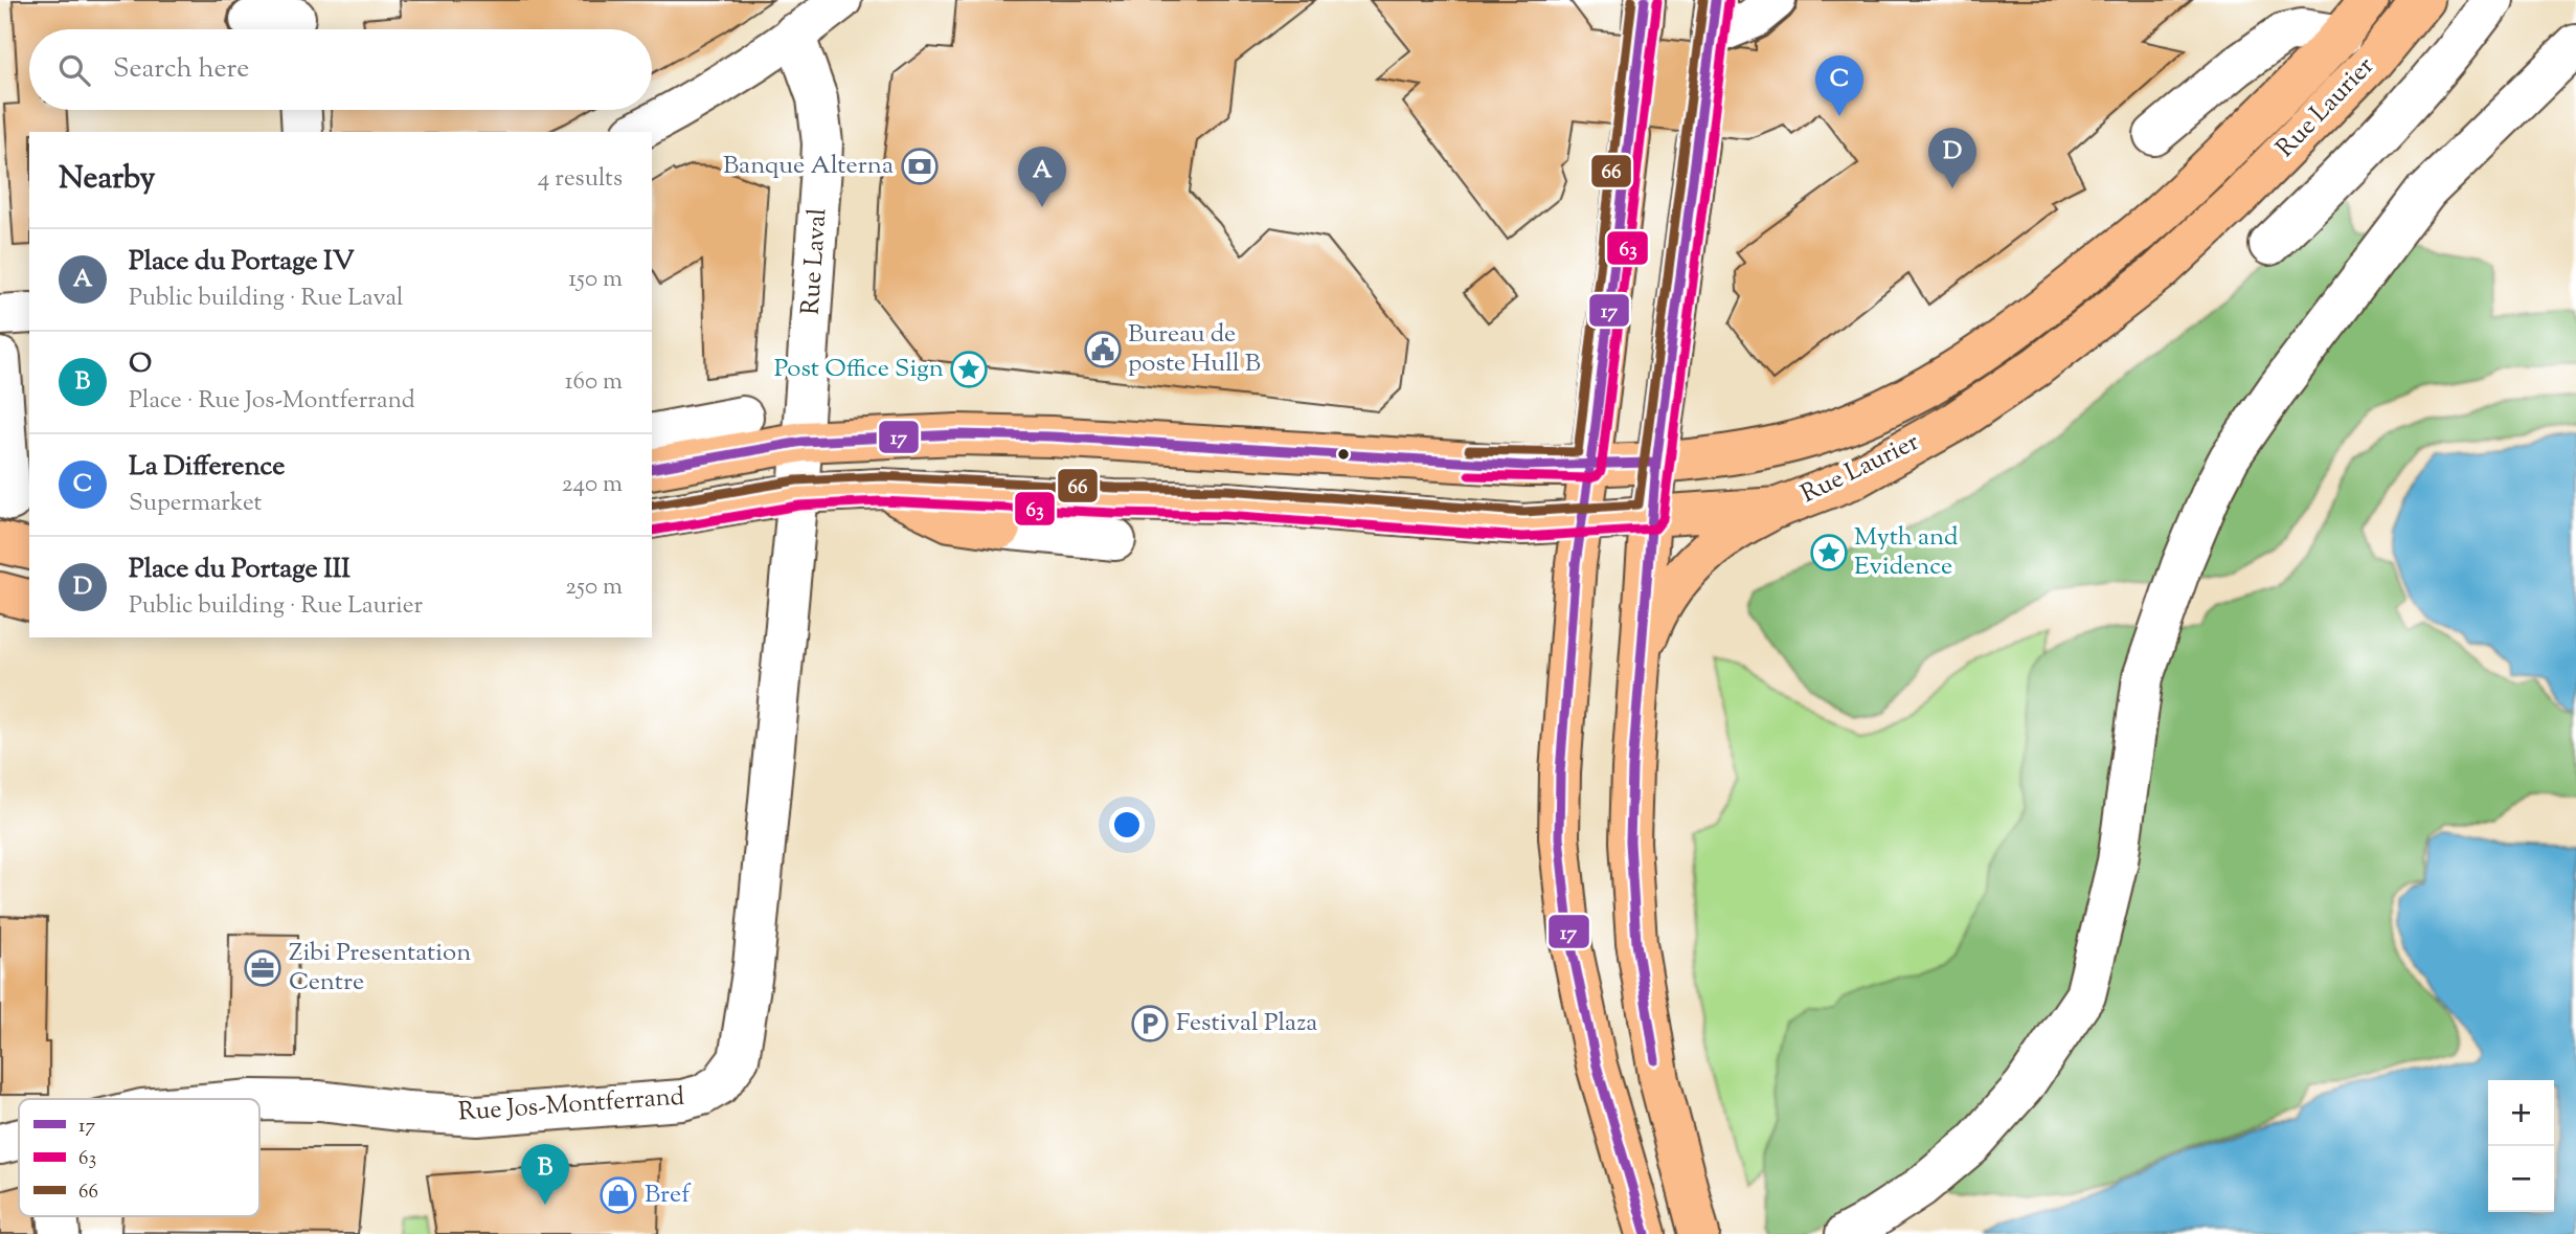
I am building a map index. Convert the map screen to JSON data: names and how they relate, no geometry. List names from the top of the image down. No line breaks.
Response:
{"streets":{"main road":["Rue Laurier"],"street":["Rue Laval","Rue Jos-Montferrand"]},"crossings":[["Rue Laurier","Rue Laval"],["Rue Laurier","Rue Jos-Montferrand"],["Rue Laval","Rue Jos-Montferrand"]],"places":{"bank":["Banque Alterna"],"public building":["Bureau de poste Hull B"],"place":["Post Office Sign","Myth and Evidence"],"office":["Zibi Presentation Centre"],"parking":["Festival Plaza"],"shop":["Bref"]},"lines":["transit line 17","transit line 66","transit line 63"],"legend":["17","63","66"],"page":{"search":"Search here","pins":["C","D","A","B"],"heading":["Nearby","4 results"],"list":[{"mark":"A","name":"Place du Portage IV","note":"Public building · Rue Laval","value":"150 m"},{"mark":"B","name":"O","note":"Place · Rue Jos-Montferrand","value":"160 m"},{"mark":"C","name":"La Difference","note":"Supermarket","value":"240 m"},{"mark":"D","name":"Place du Portage III","note":"Public building · Rue Laurier","value":"250 m"}],"map_buttons":["+","−"]}}
